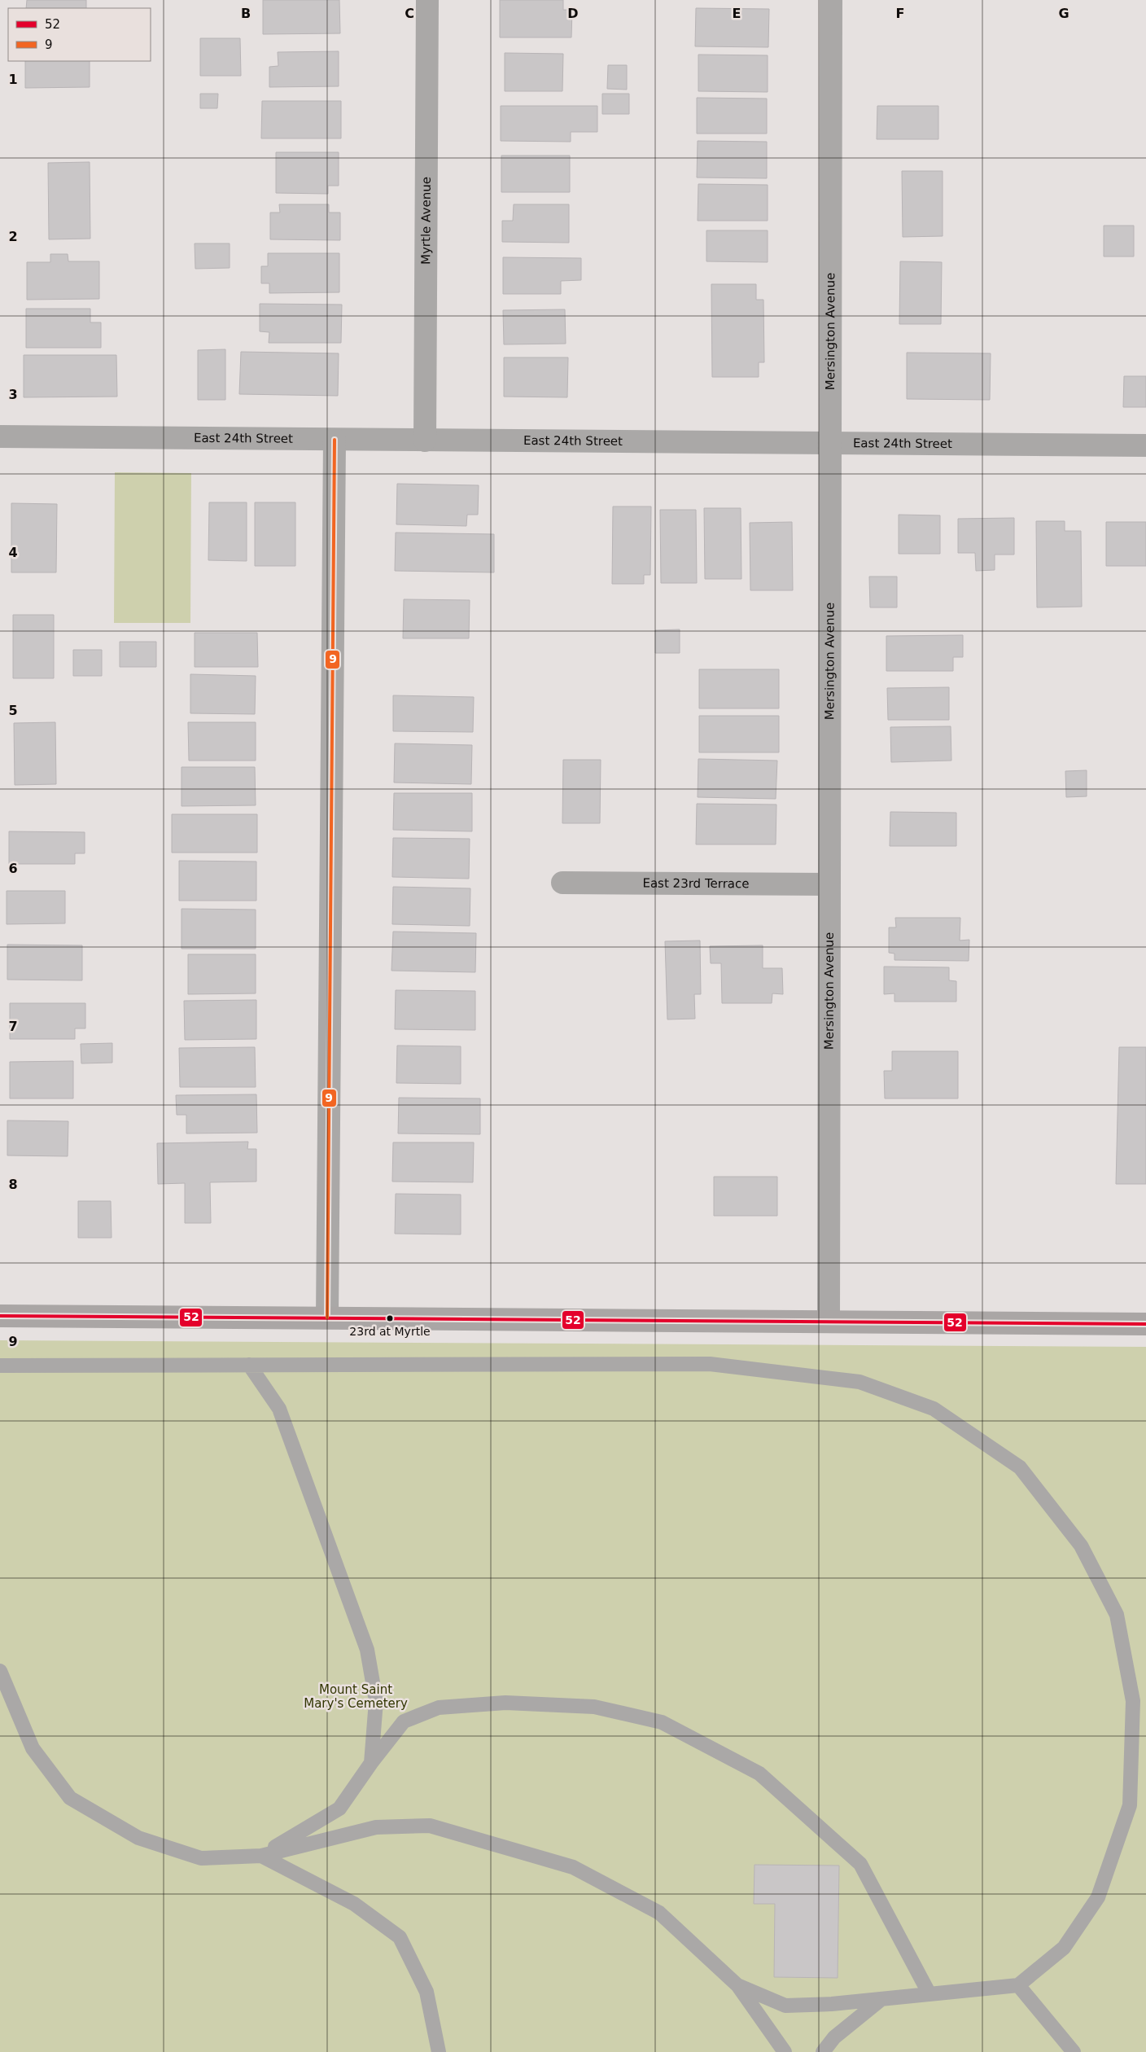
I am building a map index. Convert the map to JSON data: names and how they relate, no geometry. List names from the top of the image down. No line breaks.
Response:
{"streets":{"street":["Myrtle Avenue","Mersington Avenue","East 24th Street","East 23rd Terrace"]},"crossings":[["Myrtle Avenue","East 24th Street"],["Mersington Avenue","East 24th Street"],["Mersington Avenue","East 23rd Terrace"]],"parks":["Mount Saint Mary's Cemetery"],"places":["23rd at Myrtle"],"lines":["transit line 9","transit line 52"],"legend":["52","9"],"grid":{"columns":["B","C","D","E","F","G"],"rows":["1","2","3","4","5","6","7","8","9"]}}
